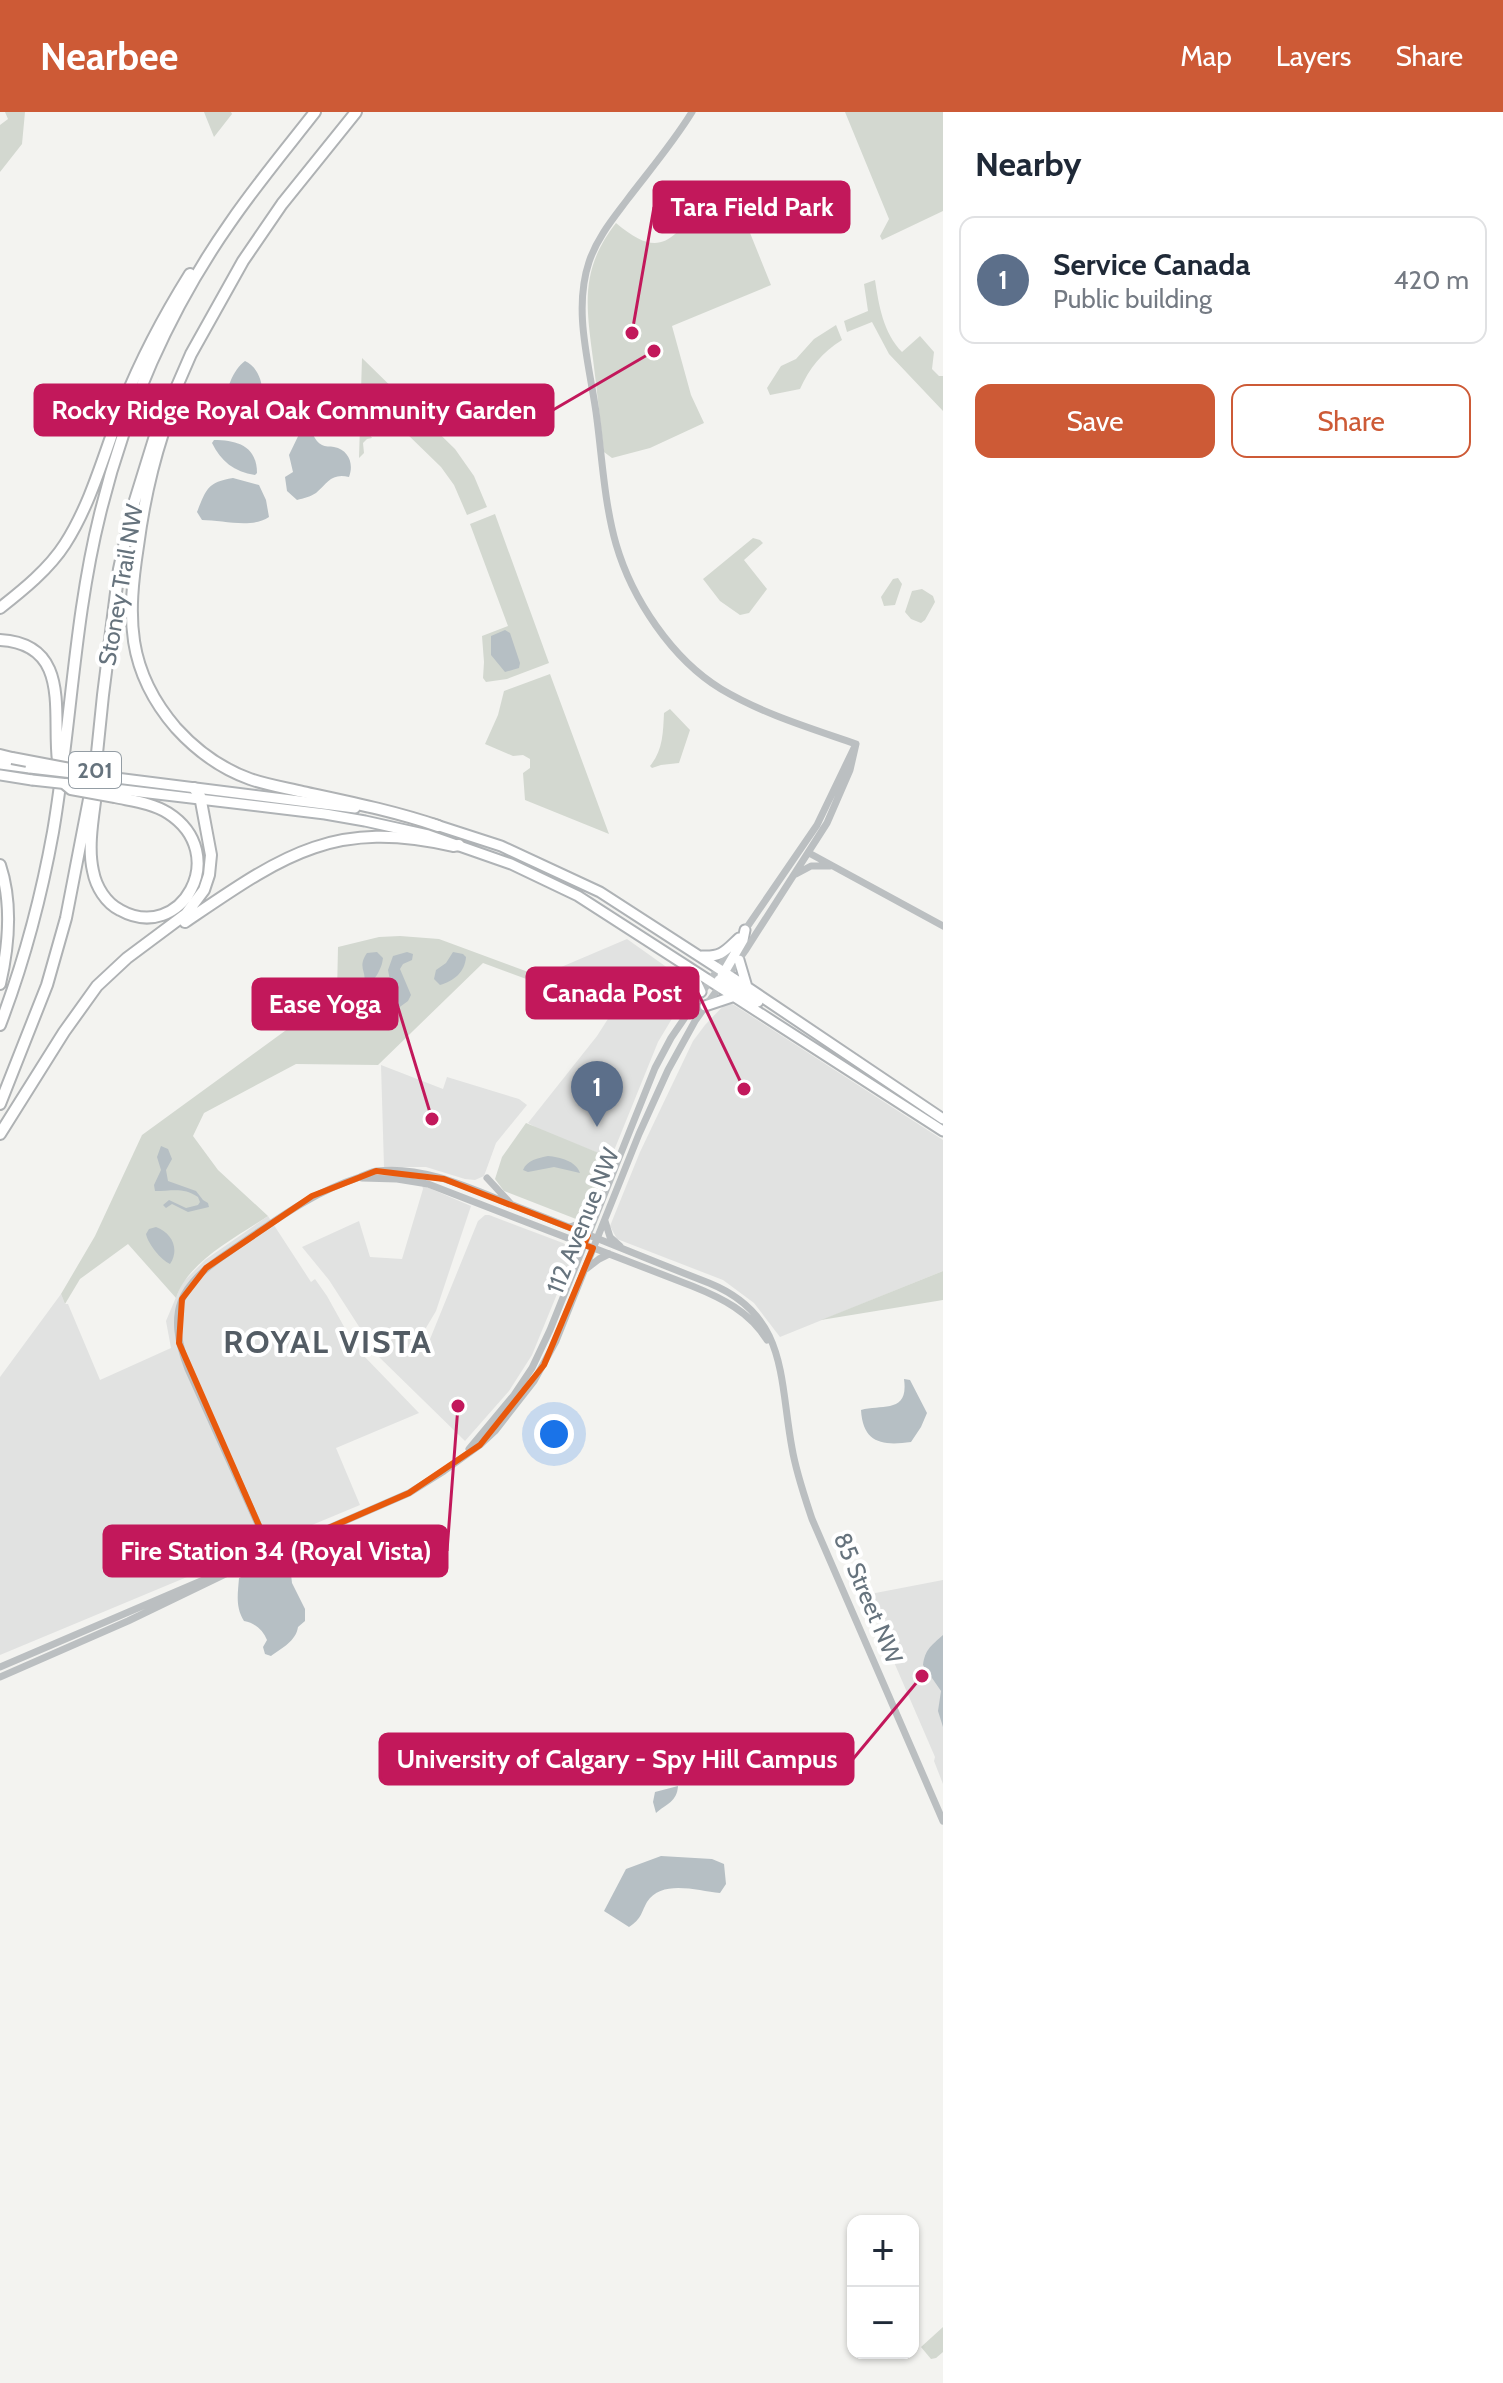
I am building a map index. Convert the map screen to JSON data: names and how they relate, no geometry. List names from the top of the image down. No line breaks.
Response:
{"streets":{"highway":["Stoney Trail NW","201"],"street":["112 Avenue NW","85 Street NW"]},"crossings":[["112 Avenue NW","85 Street NW"]],"districts":["ROYAL VISTA"],"places":["Tara Field Park","Rocky Ridge Royal Oak Community Garden","Canada Post","Ease Yoga","Fire Station 34 (Royal Vista)","University of Calgary - Spy Hill Campus"],"page":{"header":"Nearbee","nav":["Map","Layers","Share"],"heading":"Nearby","list":[{"mark":"1","name":"Service Canada","note":"Public building","value":"420 m"}],"buttons":["Save","Share"],"pins":"1","map_buttons":["+","−"]}}
